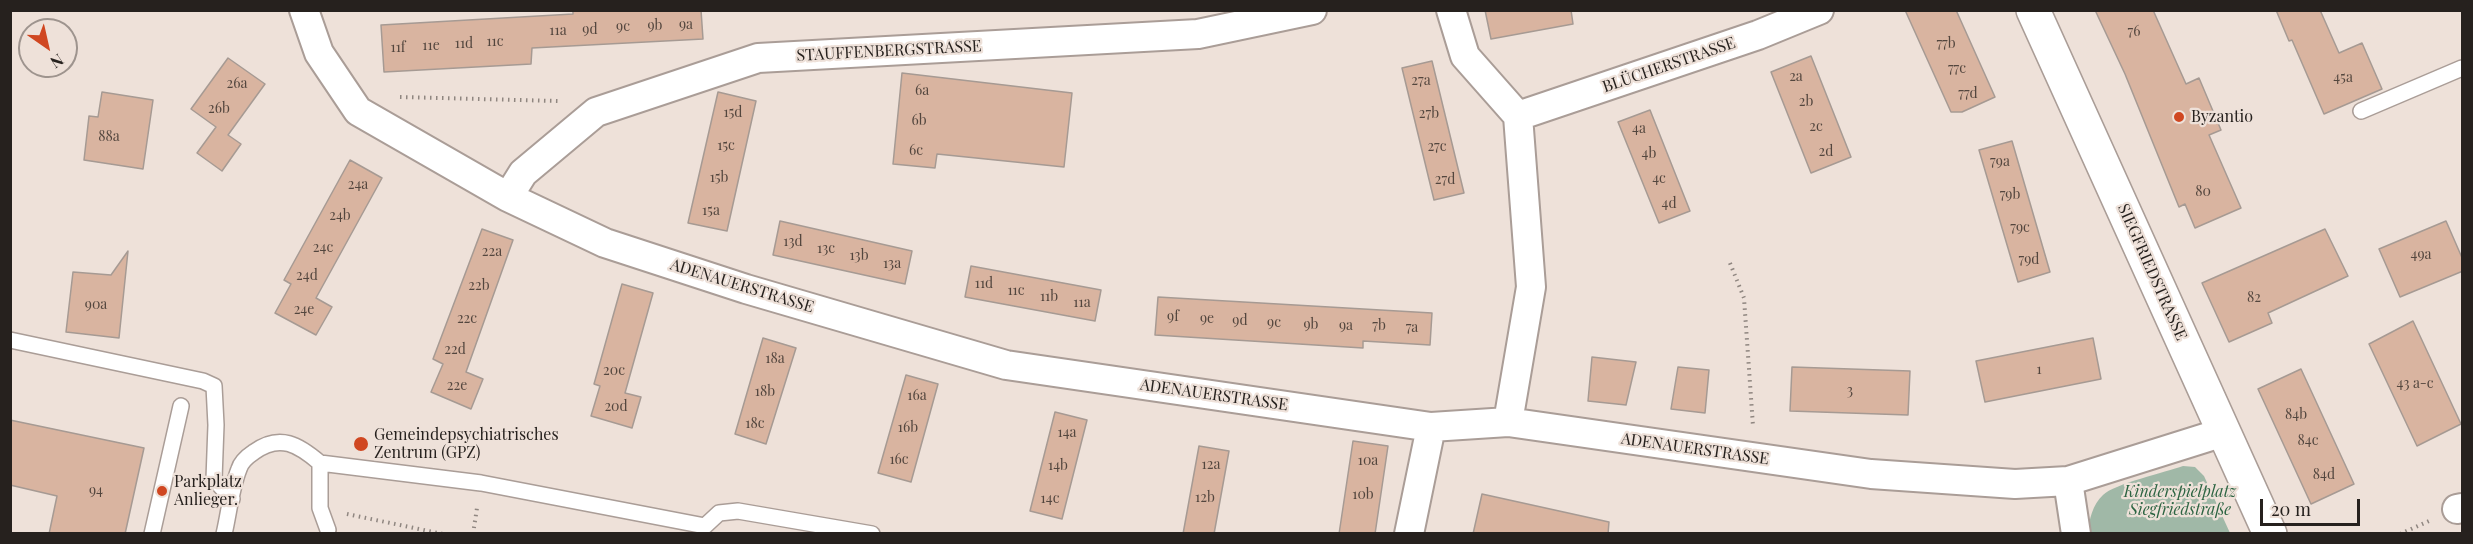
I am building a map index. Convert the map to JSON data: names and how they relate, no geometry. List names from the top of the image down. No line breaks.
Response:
{"streets":{"street":["STAUFFENBERGSTRASSE","BLÜCHERSTRASSE","SIEGFRIEDSTRASSE","ADENAUERSTRASSE"]},"crossings":[["STAUFFENBERGSTRASSE","ADENAUERSTRASSE"],["SIEGFRIEDSTRASSE","ADENAUERSTRASSE"]],"parks":["Kinderspielplatz Siegfriedstraße"],"places":["Byzantio","Gemeindepsychiatrisches Zentrum (GPZ)","Parkplatz Anlieger."],"house_numbers":["9a","9b","9c","9d","11a","76","11c","11d","77b","11e","11f","77c","2a","45a","27a","26a","6a","77d","2b","26b","15d","27b","6b","2c","4a","88a","15c","27c","6c","2d","4b","79a","15b","4c","27d","24a","80","79b","4d","15a","24b","79c","13d","24c","13c","22a","49a","13b","79d","13a","24d","11d","22b","11c","11b","82","11a","90a","24e","9f","22c","9e","9d","9c","9b","9a","7b","7a","22d","18a","1","20c","43 a-c","22e","3","18b","16a","20d","84b","18c","16b","14a","84c","16c","10a","12a","14b","84d","94","10b","12b","14c"],"scale_bar":"20 m","north":"bottom right"}
